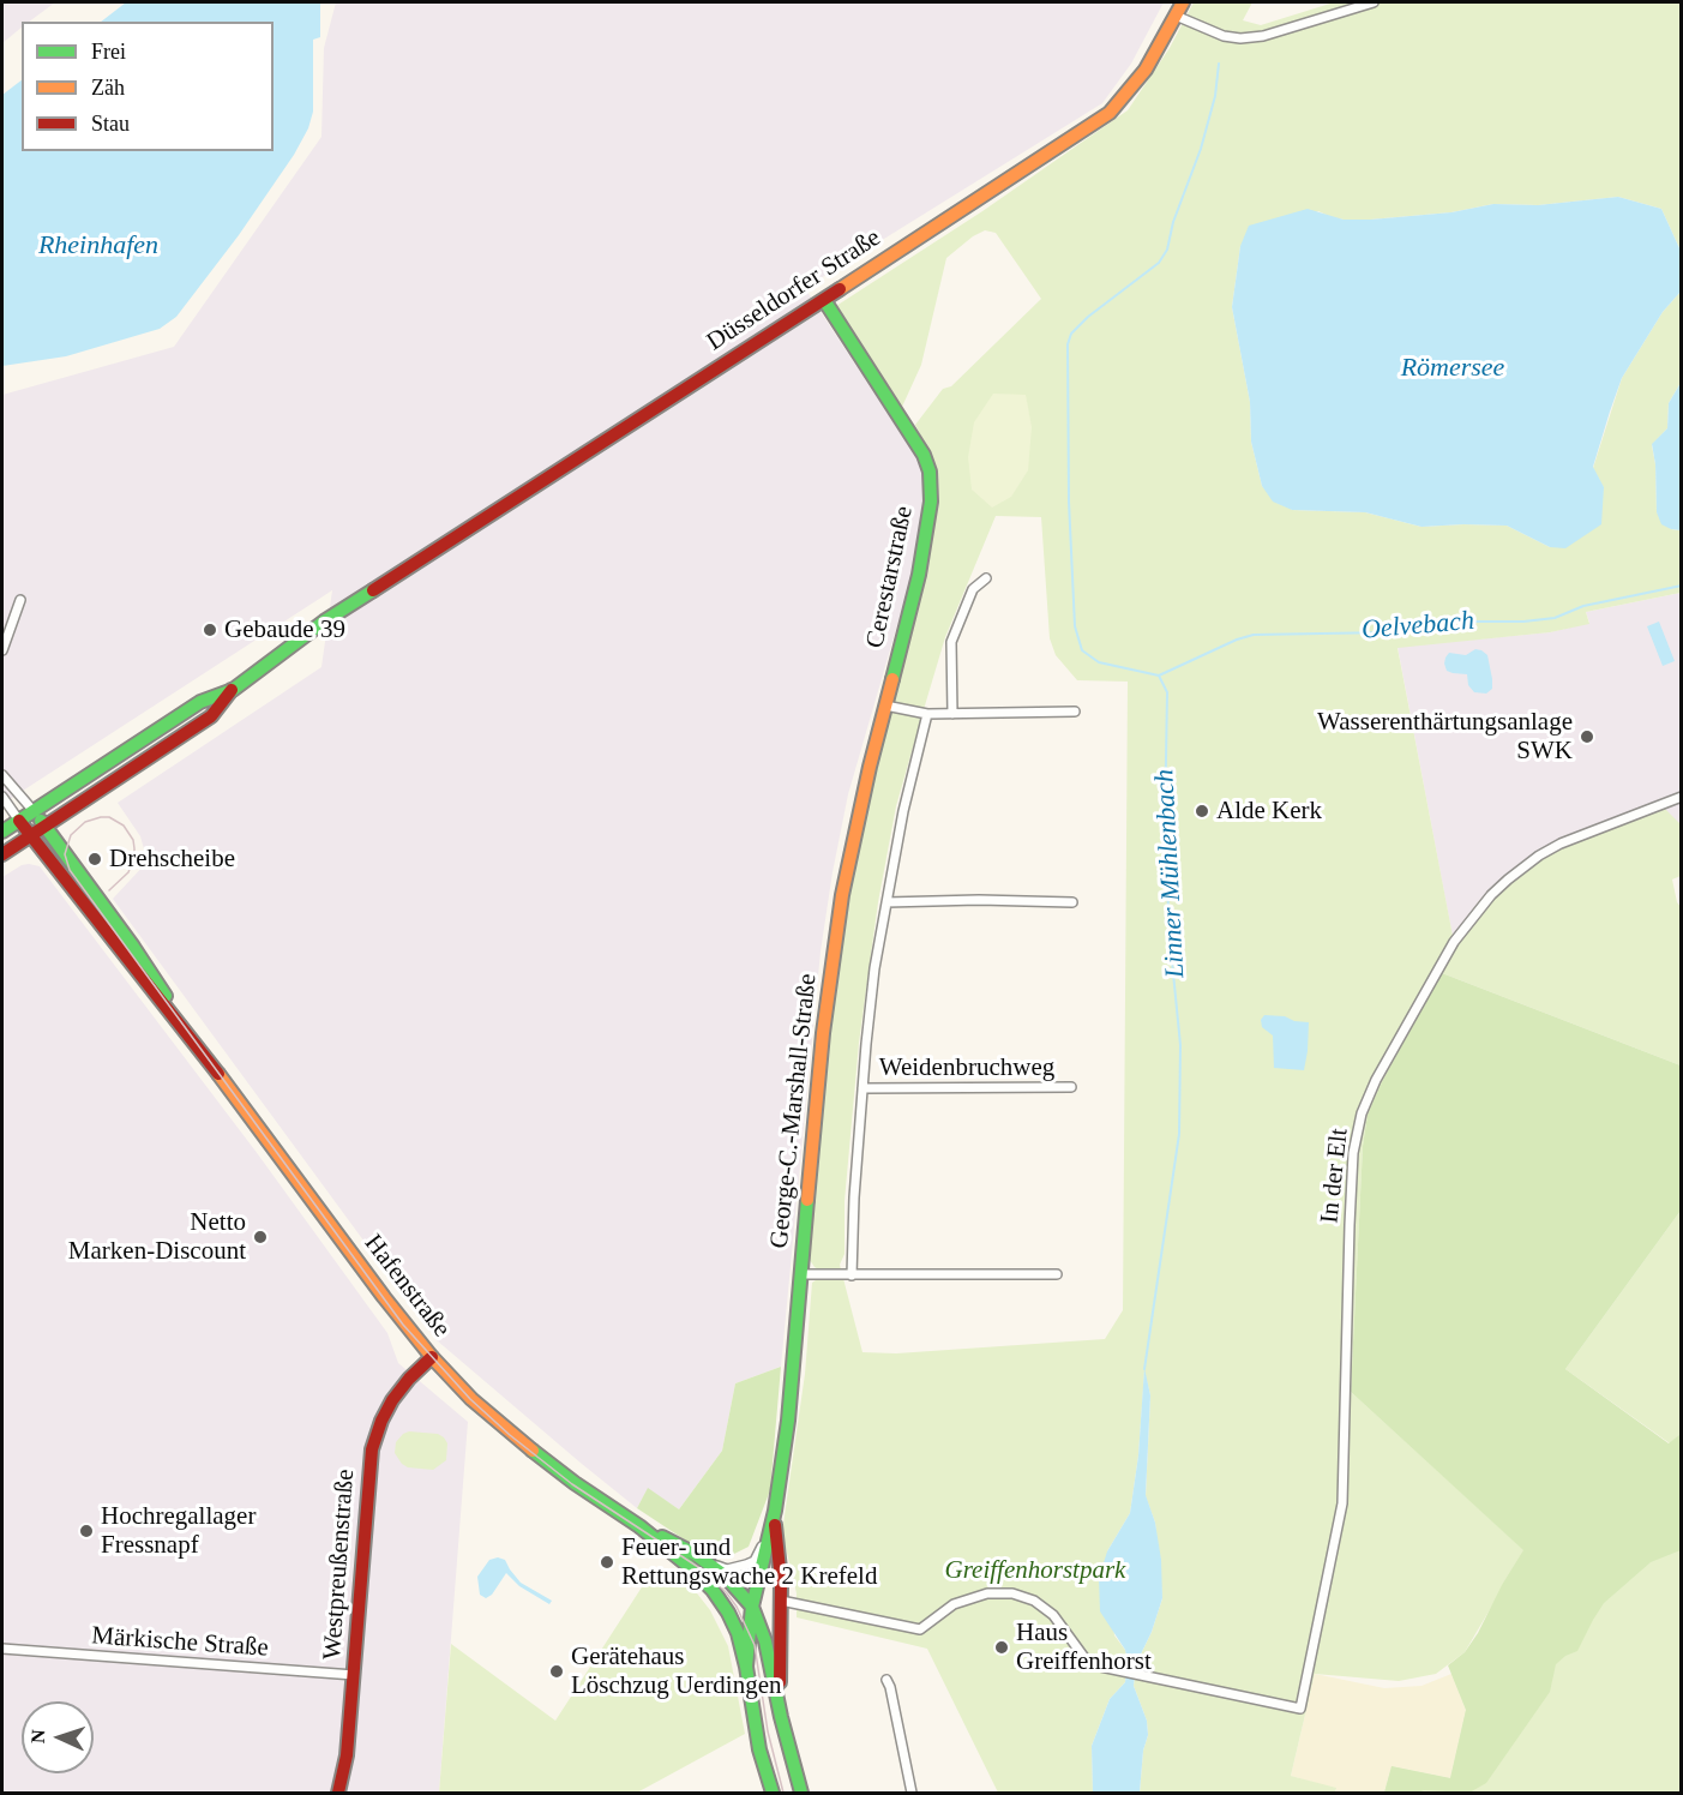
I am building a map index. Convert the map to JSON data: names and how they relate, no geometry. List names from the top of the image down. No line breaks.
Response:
{"streets":{"main road":["Düsseldorfer Straße","Cerestarstraße","George-C.-Marshall-Straße","Hafenstraße","Westpreußenstraße"],"street":["Weidenbruchweg","In der Elt","Märkische Straße"]},"crossings":[["Düsseldorfer Straße","Cerestarstraße"],["Düsseldorfer Straße","Hafenstraße"],["Cerestarstraße","George-C.-Marshall-Straße"],["George-C.-Marshall-Straße","Hafenstraße"],["Hafenstraße","Westpreußenstraße"],["Westpreußenstraße","Märkische Straße"]],"water":["Rheinhafen","Römersee","Oelvebach","Linner Mühlenbach"],"parks":["Greiffenhorstpark"],"places":["Gebaude 39","Wasserenthärtungsanlage SWK","Alde Kerk","Drehscheibe","Netto Marken-Discount","Hochregallager Fressnapf","Feuer- und Rettungswache 2 Krefeld","Haus Greiffenhorst","Gerätehaus Löschzug Uerdingen"],"legend":["Frei","Zäh","Stau"],"north":"left"}
